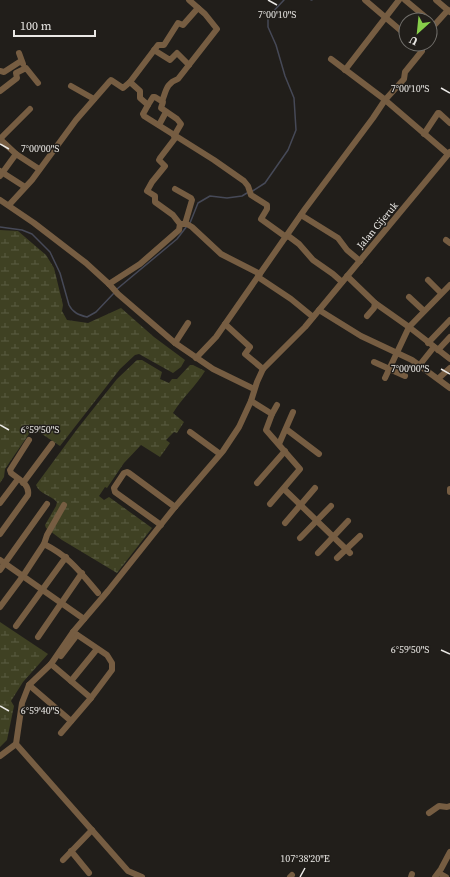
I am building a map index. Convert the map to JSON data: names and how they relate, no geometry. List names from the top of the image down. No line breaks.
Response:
{"streets":{"street":["Jalan Cijeruk"]},"scale_bar":"100 m","north":"bottom left","coordinates":["7°00'10\"S","7°00'00\"S","6°59'50\"S","6°59'40\"S","107°38'20\"E"]}
